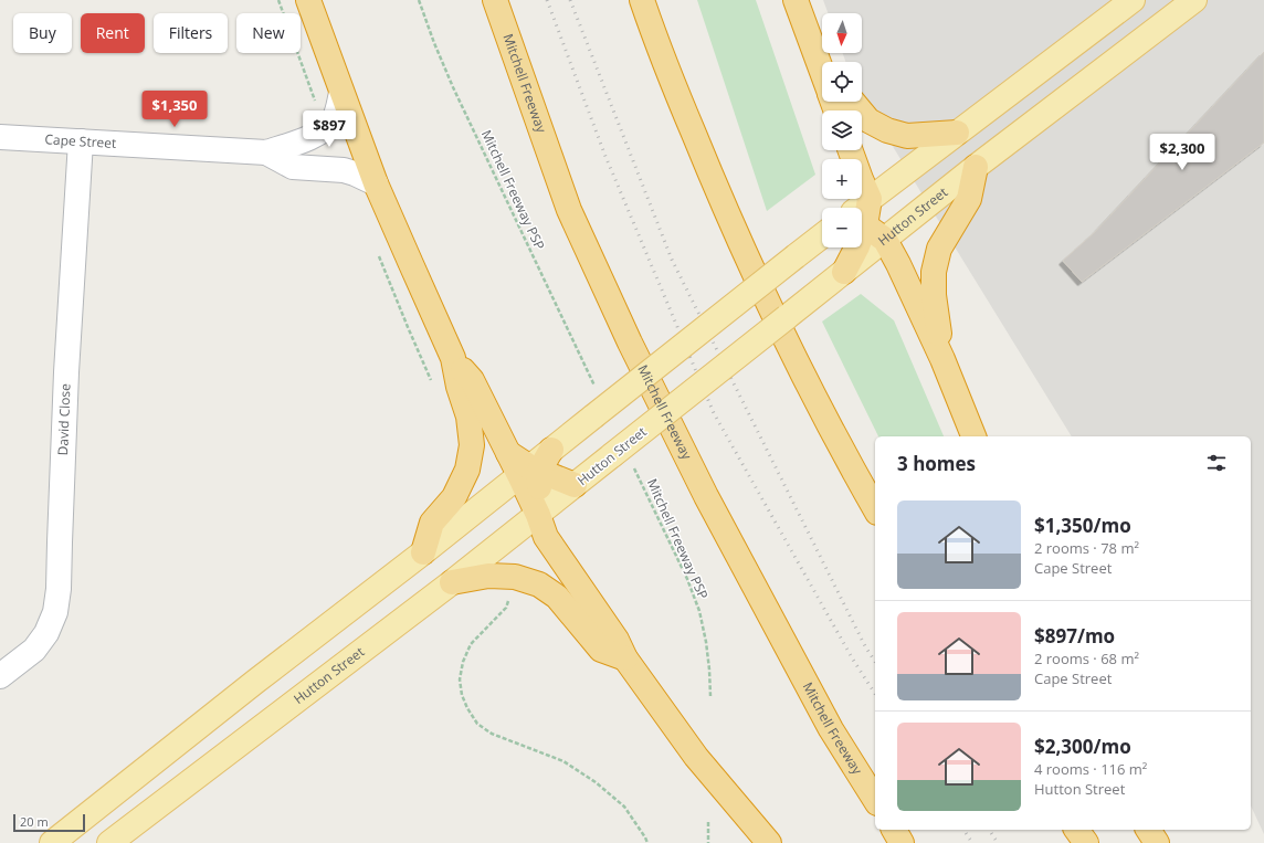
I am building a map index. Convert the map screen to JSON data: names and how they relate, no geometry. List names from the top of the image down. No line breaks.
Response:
{"streets":{"highway":["Mitchell Freeway"],"main road":["Hutton Street"],"street":["Cape Street","David Close"],"path":["Mitchell Freeway PSP"]},"crossings":[["Cape Street","David Close"]],"scale_bar":"20 m","north":"bottom","page":{"map_buttons":["+","−"],"chip":["Buy","Rent","Filters","New"],"price":["$1,350","$897","$2,300"],"heading":"3 homes","list":[{"name":"$1,350/mo","note":"2 rooms · 78 m² · Cape Street"},{"name":"$897/mo","note":"2 rooms · 68 m² · Cape Street"},{"name":"$2,300/mo","note":"4 rooms · 116 m² · Hutton Street"}],"scale":"20 m"}}
